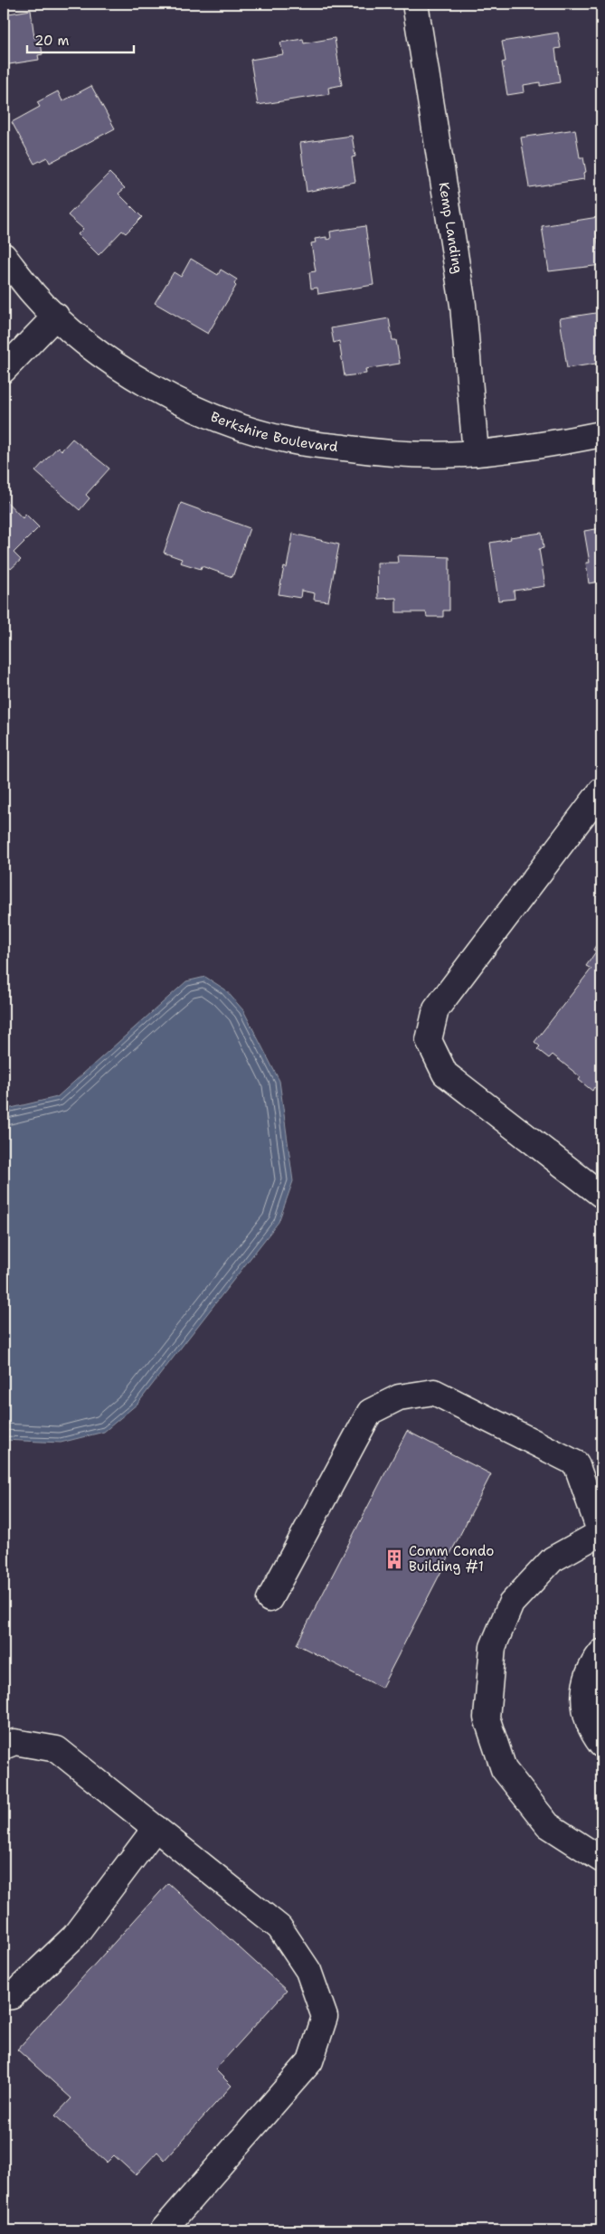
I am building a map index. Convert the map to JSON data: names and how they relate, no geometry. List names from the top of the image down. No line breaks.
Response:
{"streets":{"street":["Kemp Landing","Berkshire Boulevard"]},"crossings":[["Kemp Landing","Berkshire Boulevard"]],"places":{"building":["Comm Condo Building #1"]},"scale_bar":"20 m"}
